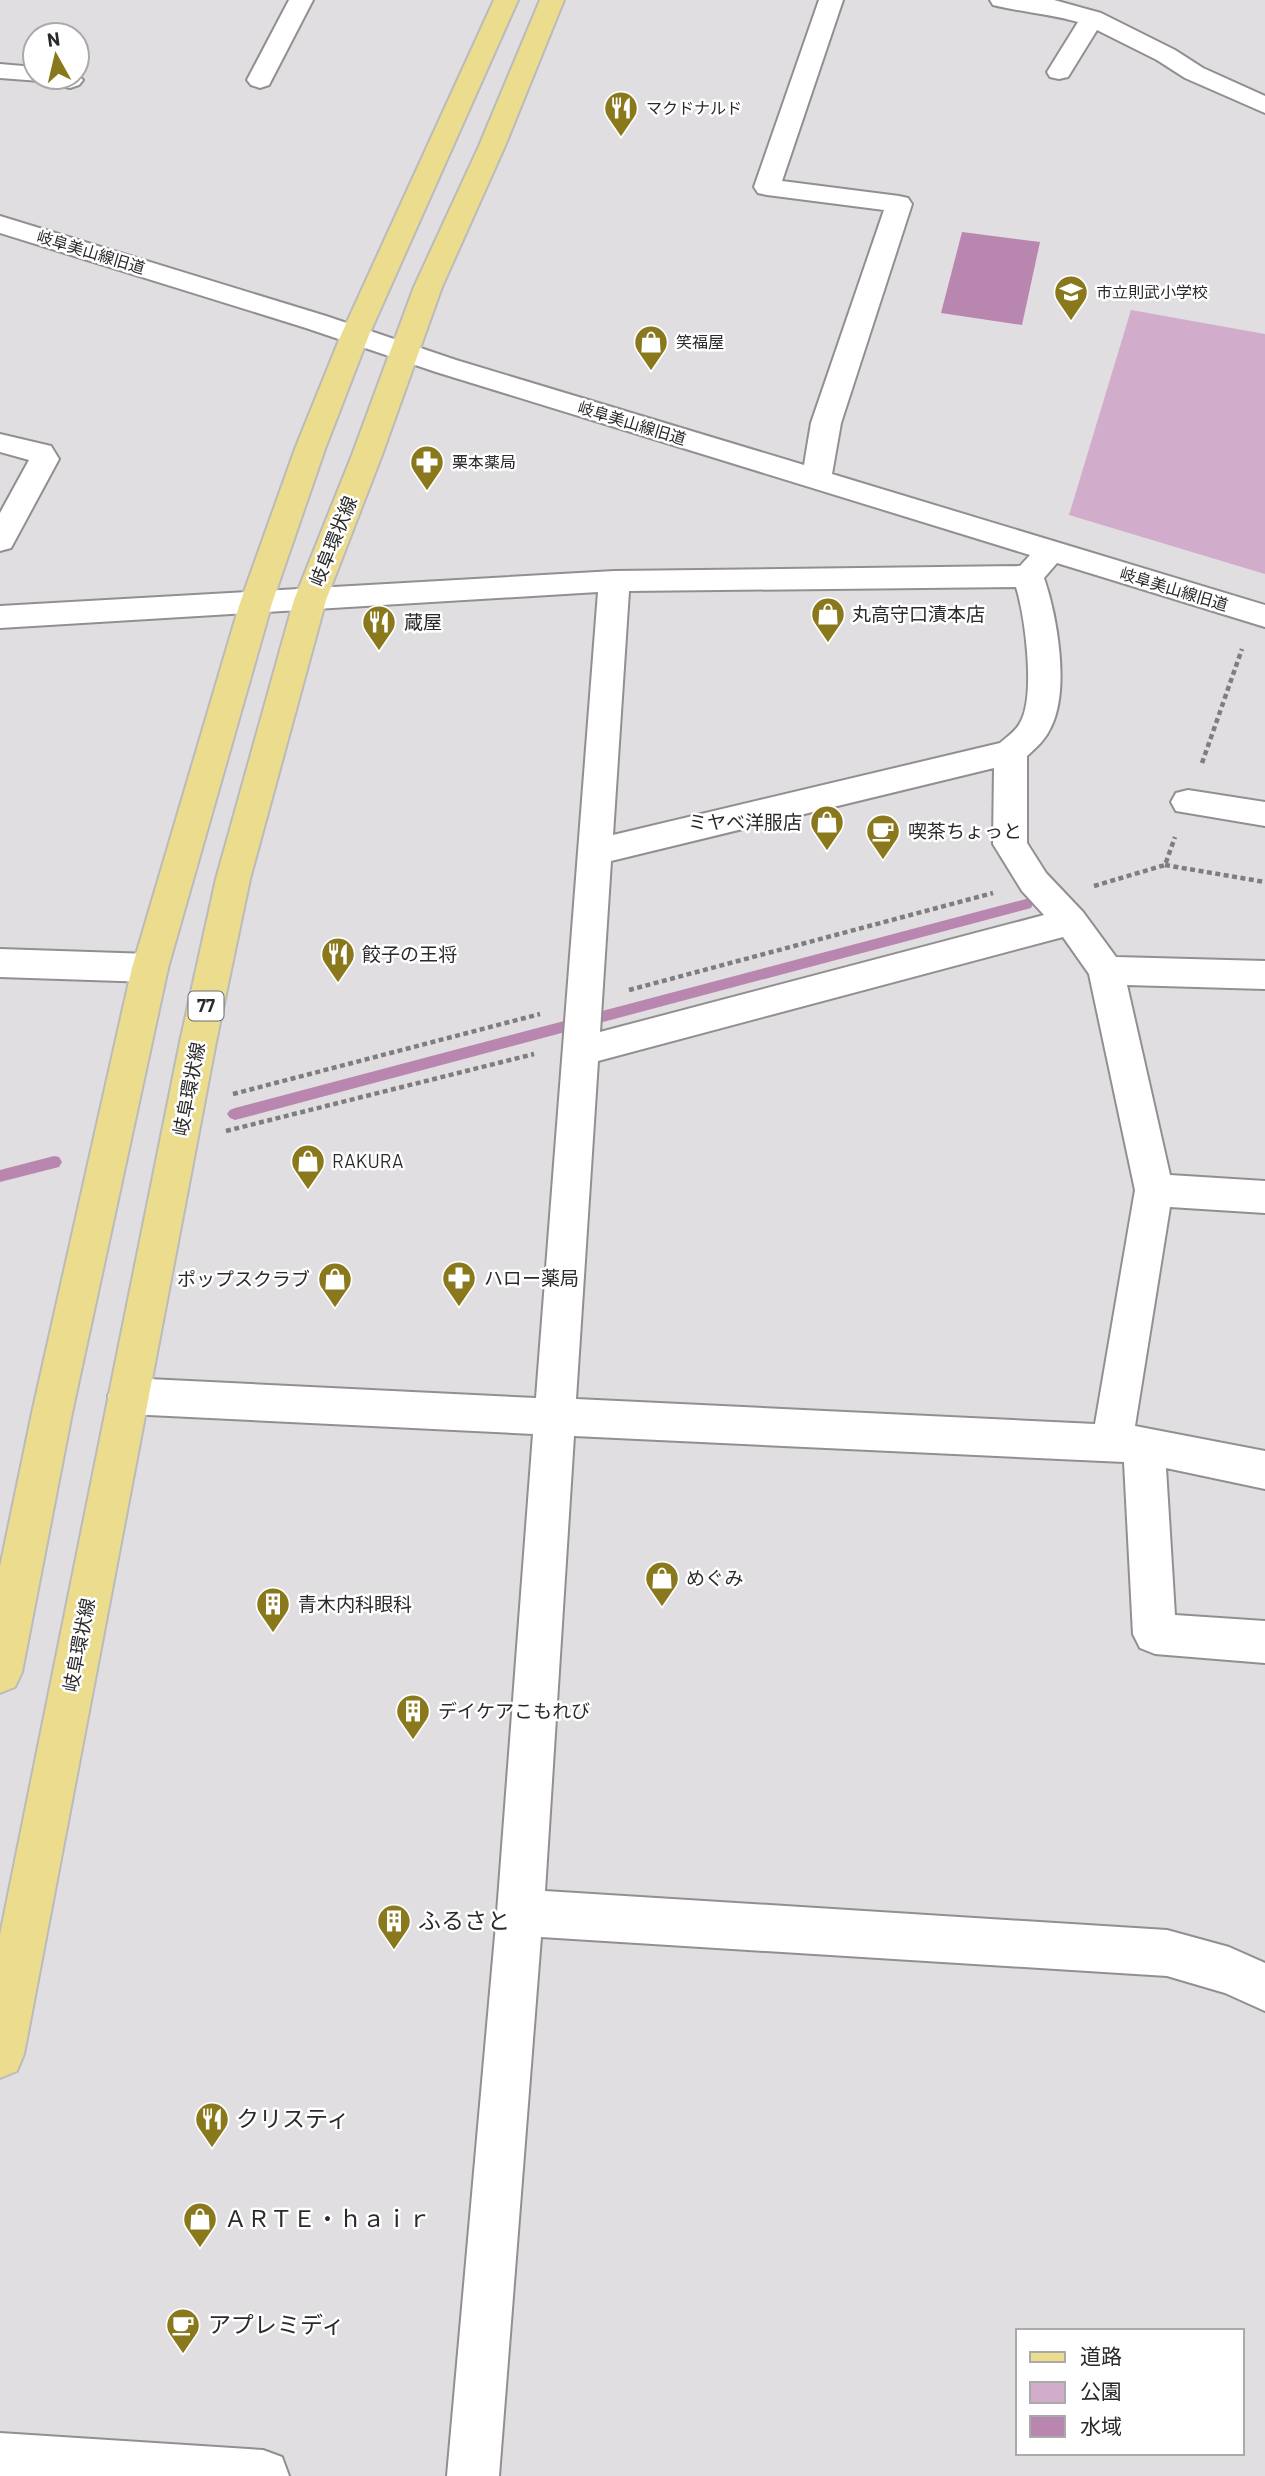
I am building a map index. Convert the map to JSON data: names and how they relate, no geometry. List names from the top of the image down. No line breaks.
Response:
{"streets":{"main road":["岐阜環状線","77"],"street":["岐阜美山線旧道"]},"crossings":[["岐阜美山線旧道","岐阜環状線"]],"places":{"restaurant":["マクドナルド","蔵屋","餃子の王将","クリスティ"],"school or university":["市立則武小学校"],"shop":["笑福屋","丸高守口漬本店","ミヤベ洋服店","RAKURA","ポップスクラブ","めぐみ","ＡＲＴＥ・ｈａｉｒ"],"pharmacy":["栗本薬局","ハロー薬局"],"cafe":["喫茶ちょっと","アプレミディ"],"building":["青木内科眼科","デイケアこもれび","ふるさと"]},"legend":["道路","公園","水域"],"north":"top"}
